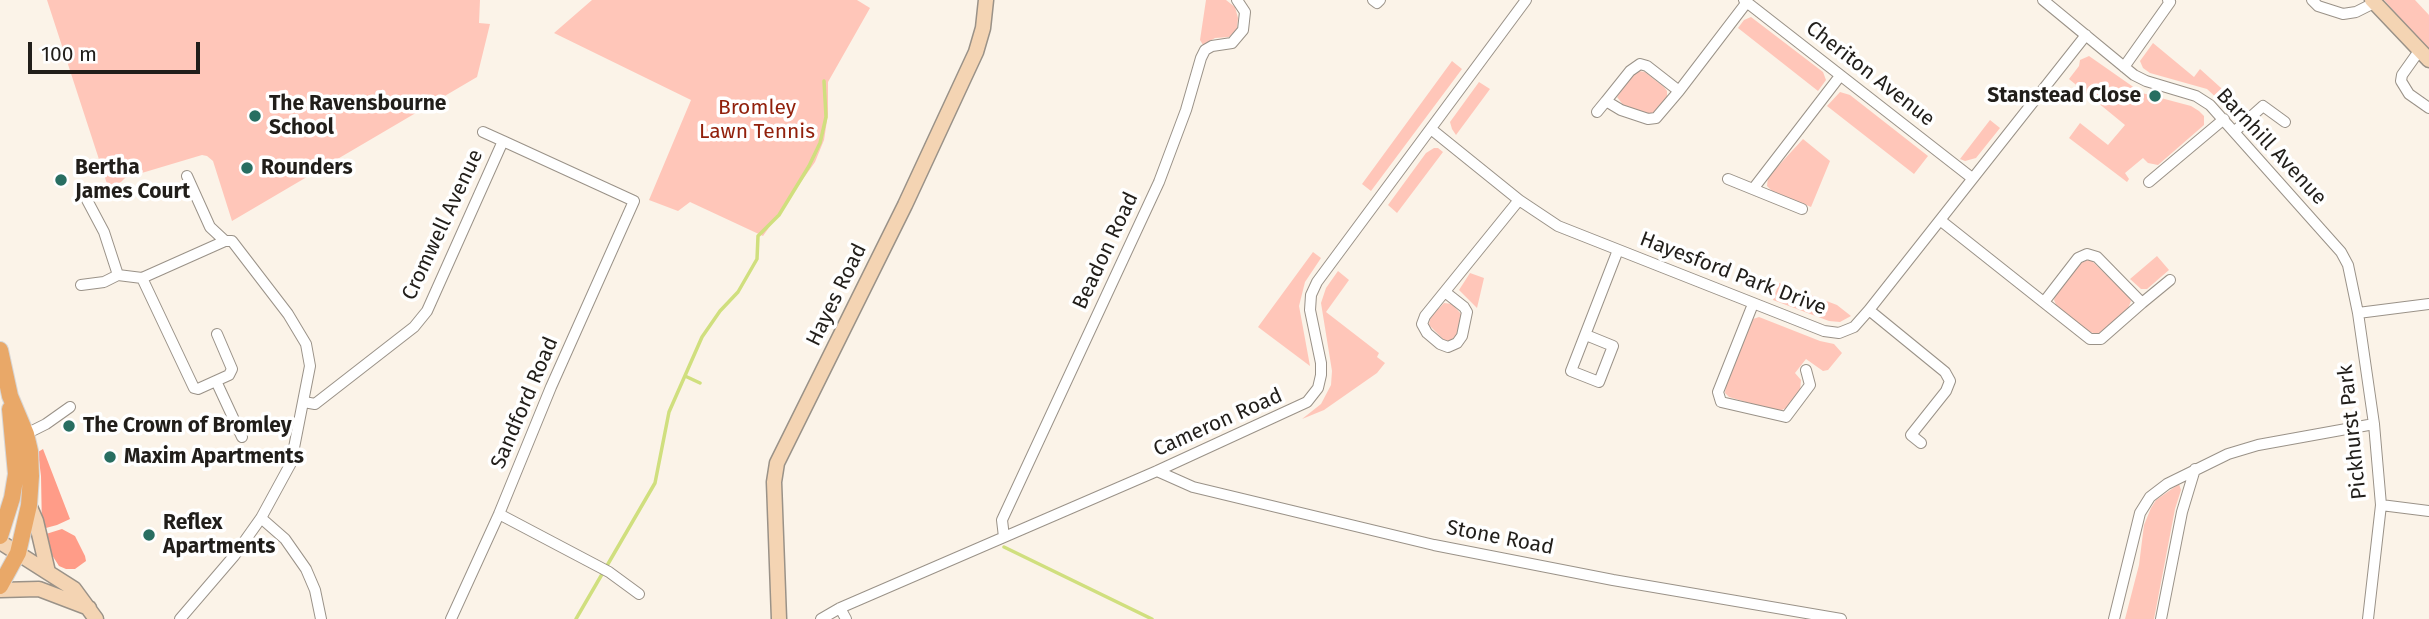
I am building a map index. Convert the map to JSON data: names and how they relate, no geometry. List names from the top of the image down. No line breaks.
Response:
{"streets":{"main road":["Hayes Road"],"street":["Cheriton Avenue","Barnhill Avenue","Cromwell Avenue","Beadon Road","Hayesford Park Drive","Sandford Road","Cameron Road","Pickhurst Park","Stone Road"]},"crossings":[["Cheriton Avenue","Hayesford Park Drive"],["Barnhill Avenue","Hayesford Park Drive"],["Barnhill Avenue","Pickhurst Park"],["Cromwell Avenue","Sandford Road"],["Beadon Road","Cameron Road"],["Hayesford Park Drive","Cameron Road"],["Cameron Road","Stone Road"]],"parks":["Bromley Lawn Tennis"],"places":["Stanstead Close","The Ravensbourne School","Rounders","Bertha James Court","The Crown of Bromley","Maxim Apartments","Reflex Apartments"],"scale_bar":"100 m"}
